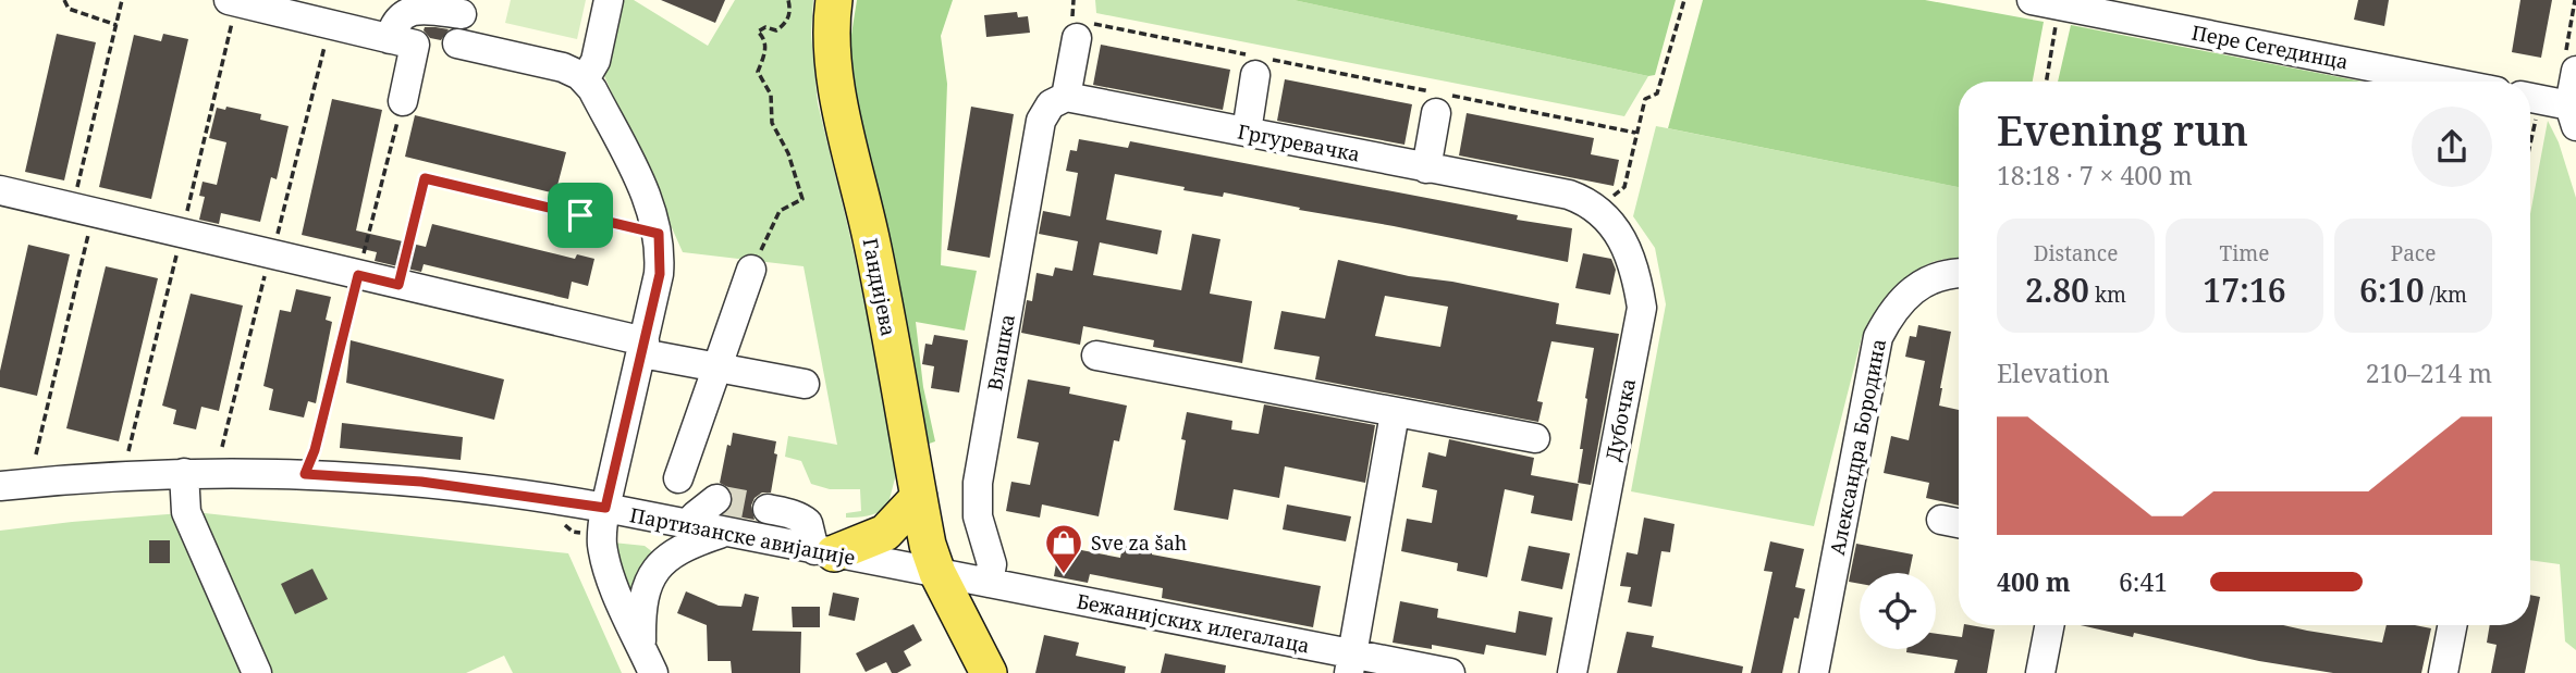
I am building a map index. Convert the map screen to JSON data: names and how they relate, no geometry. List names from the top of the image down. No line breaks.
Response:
{"streets":{"main road":["Гандијева"],"street":["Пере Сегединца","Гргуревачка","Влашка","Дубочка","Александра Бородина","Партизанске авијације","Бежанијских илегалаца"]},"crossings":[["Гргуревачка","Влашка"],["Гргуревачка","Дубочка"],["Гандијева","Партизанске авијације"],["Гандијева","Бежанијских илегалаца"],["Влашка","Бежанијских илегалаца"],["Партизанске авијације","Бежанијских илегалаца"]],"places":{"shop":["Sve za šah"]},"page":{"heading":["Evening run","18:18 · 7 × 400 m"],"stats":[["Distance","2.80 km"],["Time","17:16"],["Pace","6:10 /km"]],"chart":["Elevation","210–214 m"],"list":[{"name":"400 m","note":"6:41"}]}}
